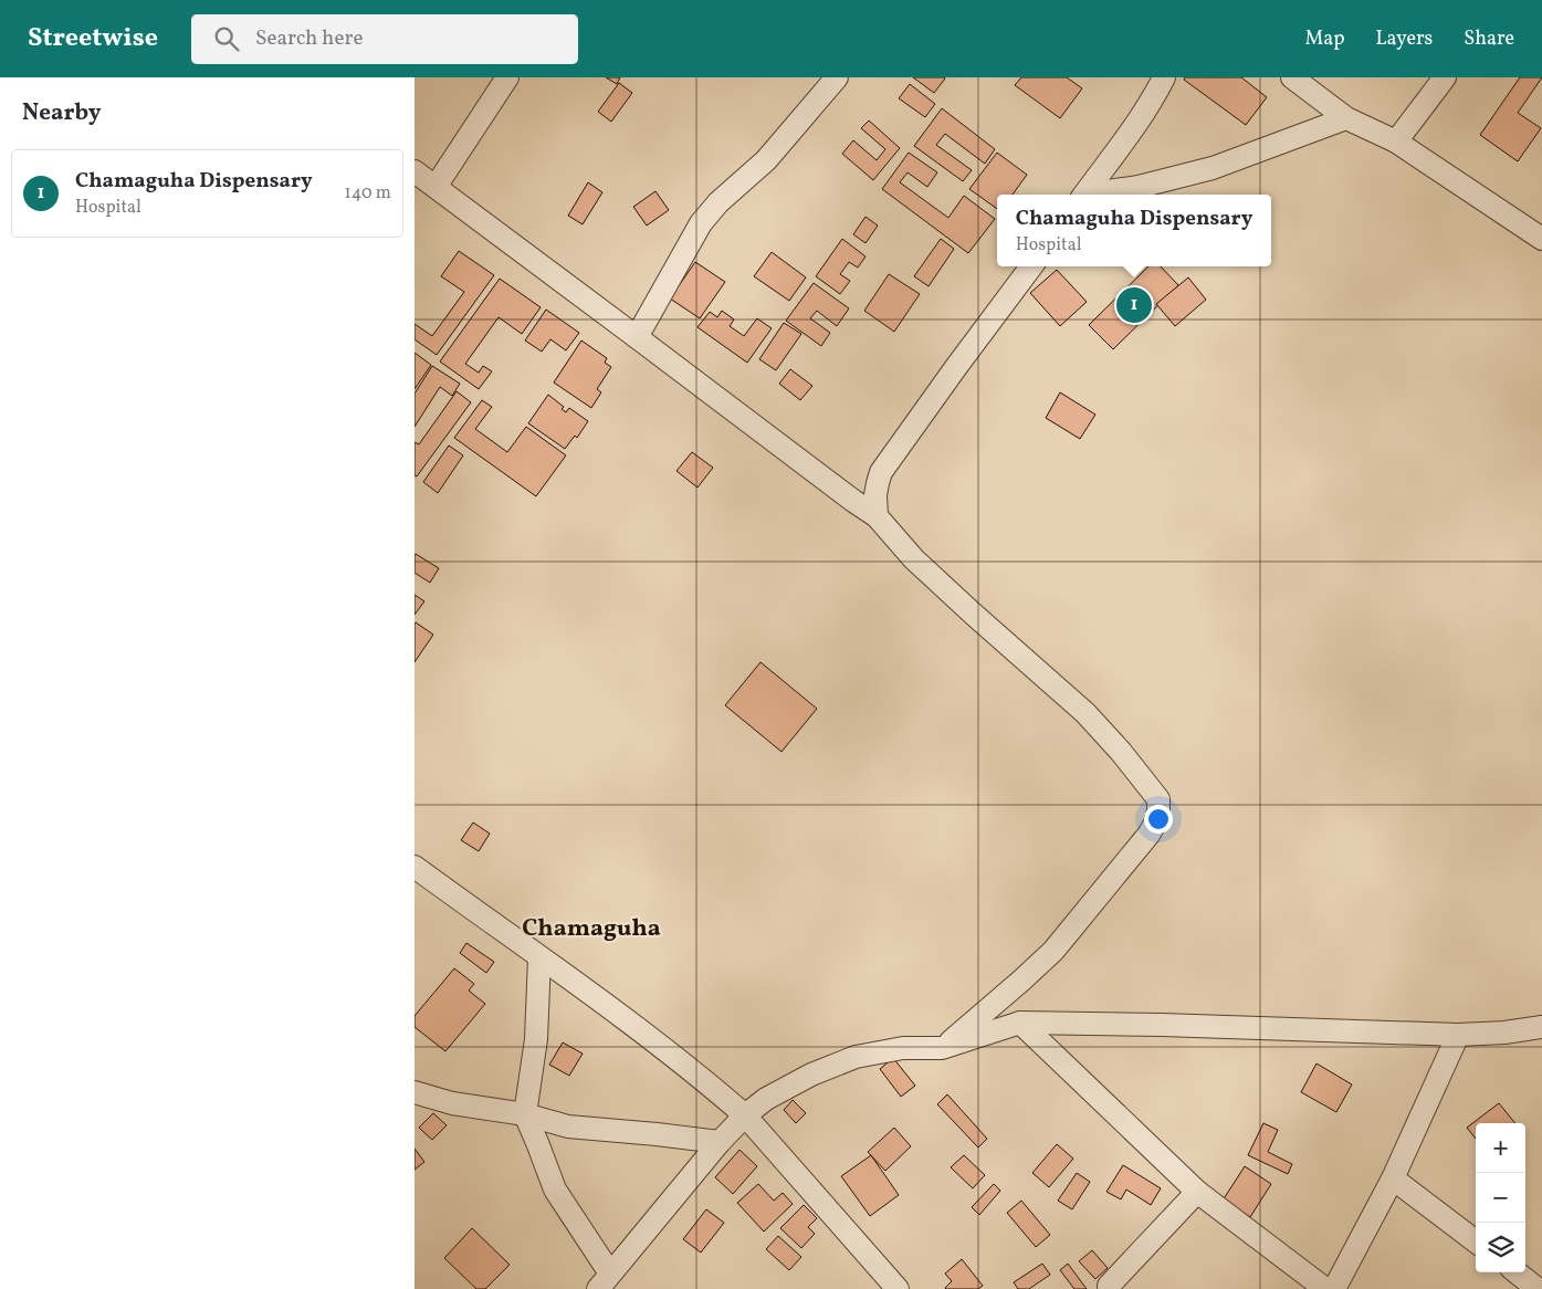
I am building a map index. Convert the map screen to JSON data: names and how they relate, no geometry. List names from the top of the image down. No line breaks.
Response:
{"districts":["Chamaguha"],"page":{"header":"Streetwise","search":"Search here","nav":["Map","Layers","Share"],"heading":"Nearby","list":[{"mark":"1","name":"Chamaguha Dispensary","note":"Hospital","value":"140 m"}],"popup":["Chamaguha Dispensary","Hospital"],"pins":"1","map_buttons":["+","−"]}}
